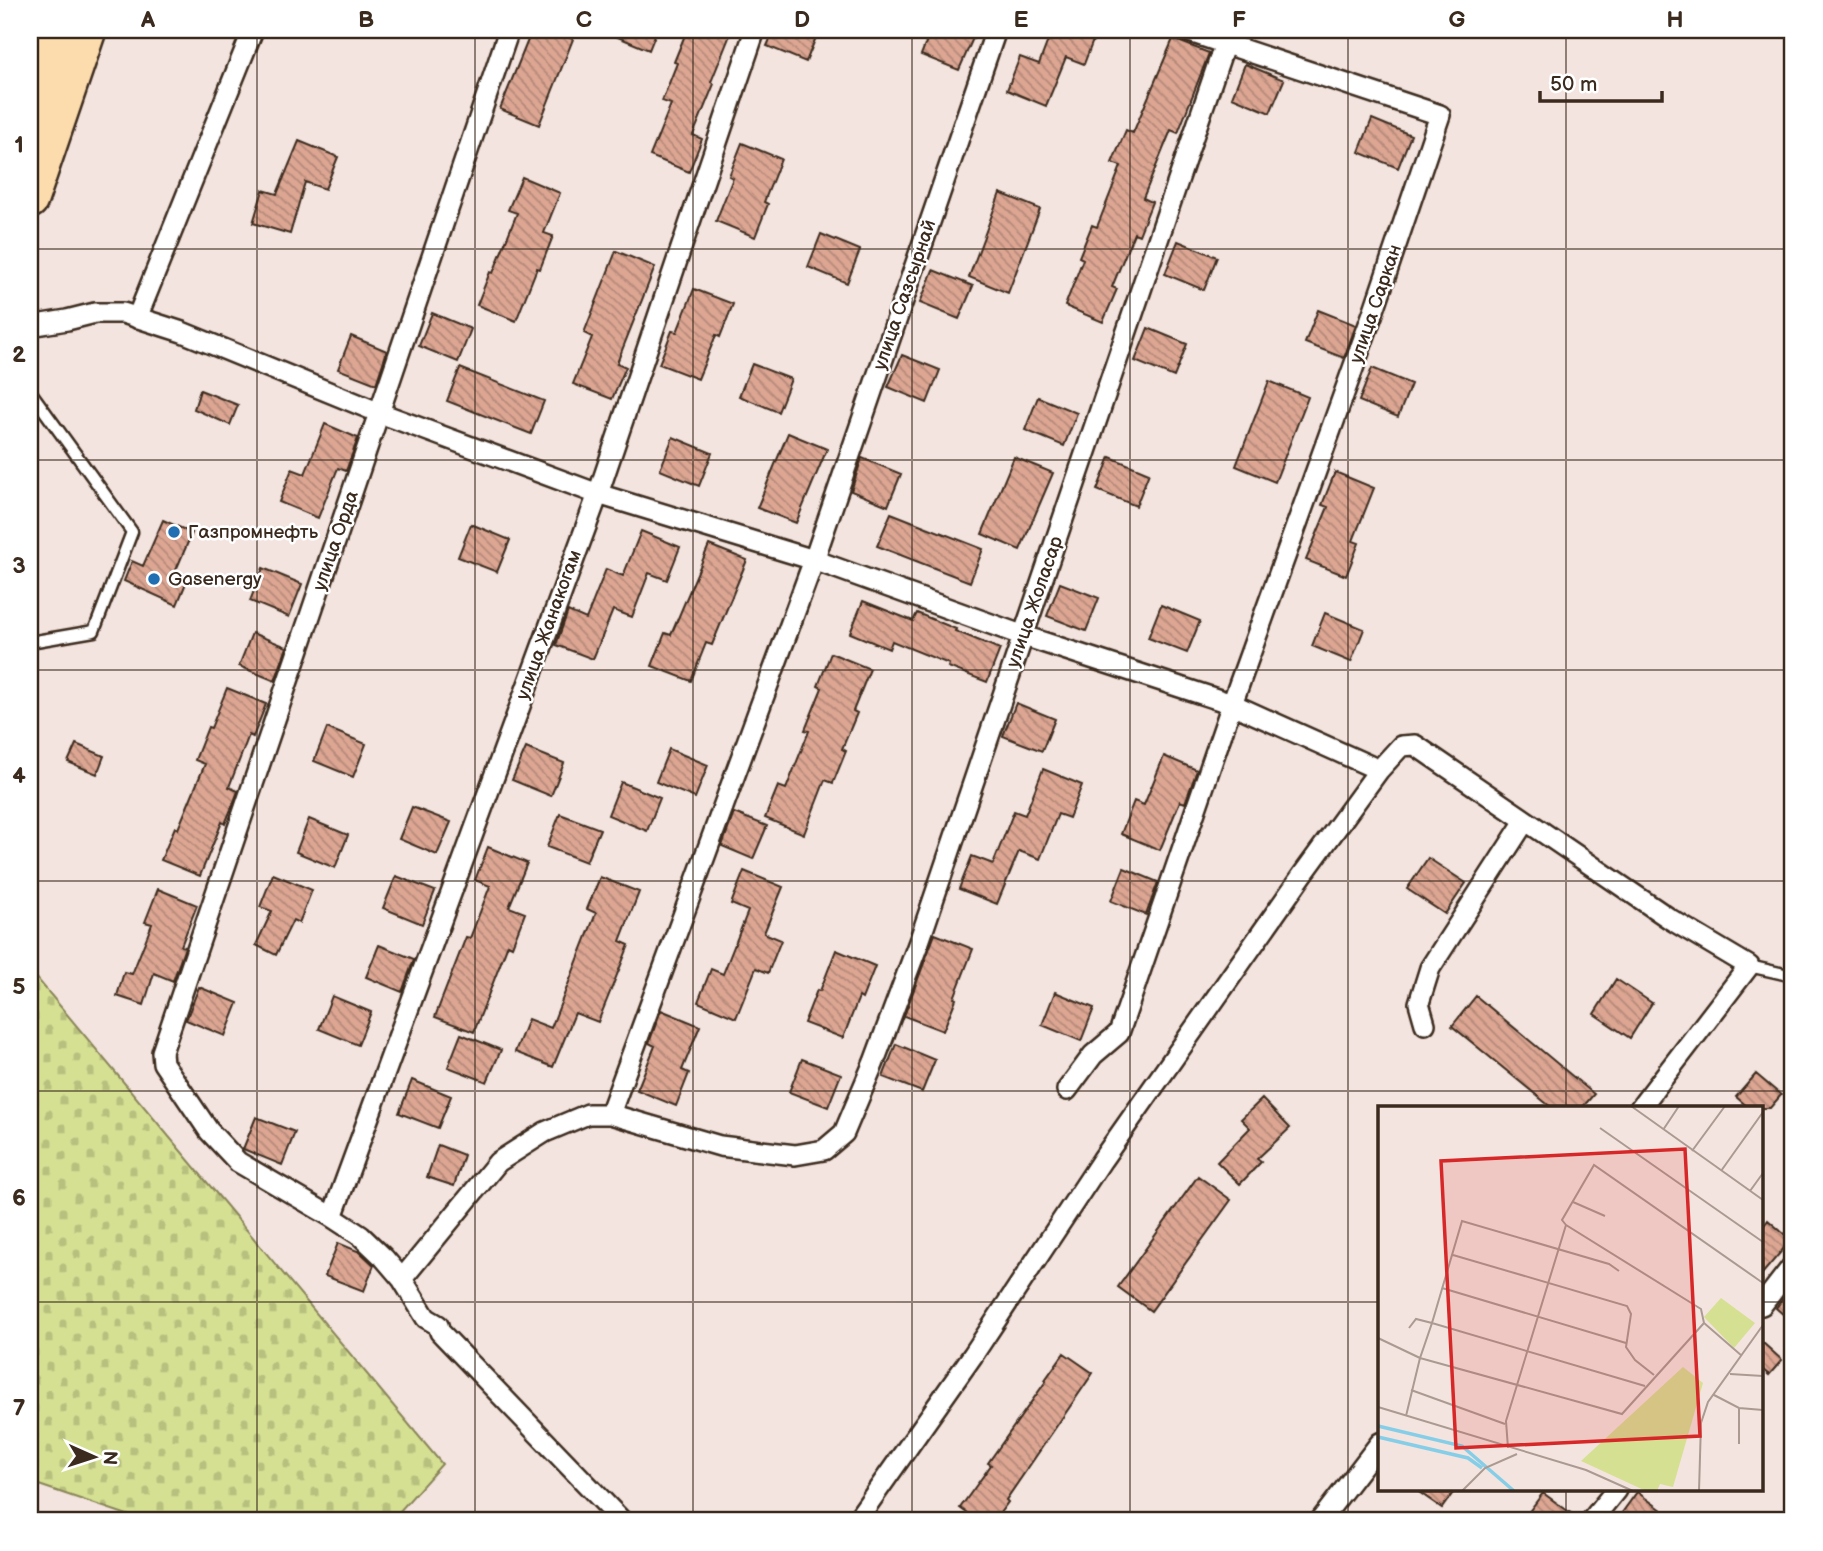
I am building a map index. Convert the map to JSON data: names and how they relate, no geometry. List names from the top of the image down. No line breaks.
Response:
{"streets":{"street":["улица Сазсырнай","улица Саркан","улица Орда","улица Жоласар","улица Жанакогам"]},"crossings":[["улица Сазсырнай","улица Жоласар"],["улица Саркан","улица Жоласар"],["улица Орда","улица Жанакогам"]],"places":["Газпромнефть","Gasenergy"],"scale_bar":"50 m","north":"right","grid":{"columns":["A","B","C","D","E","F","G","H"],"rows":["1","2","3","4","5","6","7"]}}
